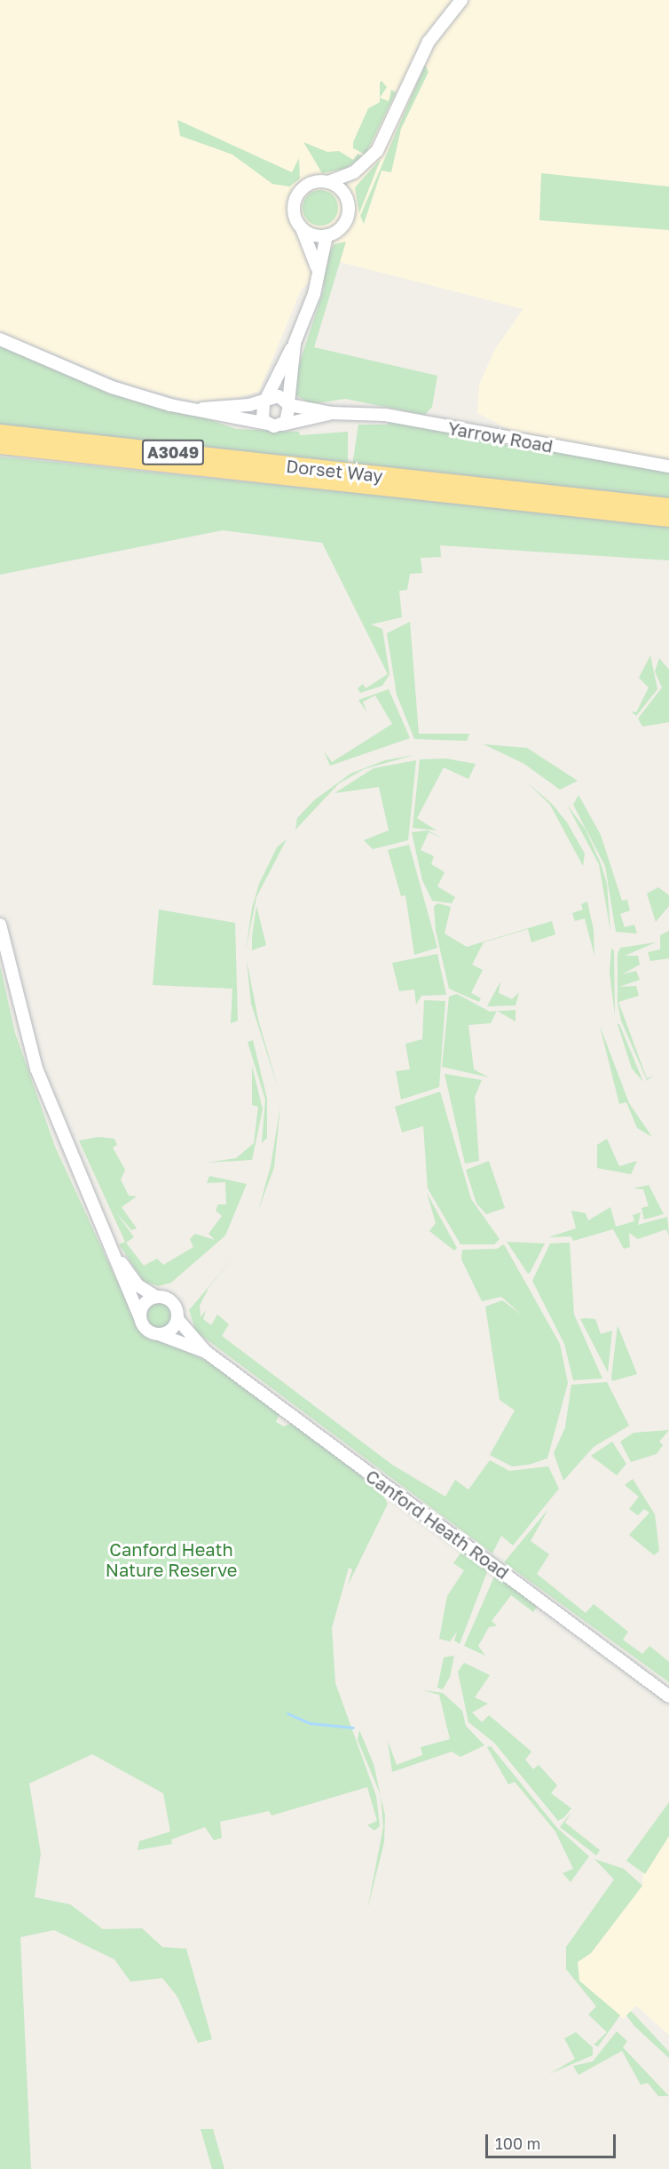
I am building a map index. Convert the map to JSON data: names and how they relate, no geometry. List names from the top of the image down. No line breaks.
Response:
{"streets":{"highway":["A3049","Dorset Way"],"street":["Yarrow Road","Canford Heath Road"]},"parks":["Canford Heath Nature Reserve"],"scale_bar":"100 m"}
